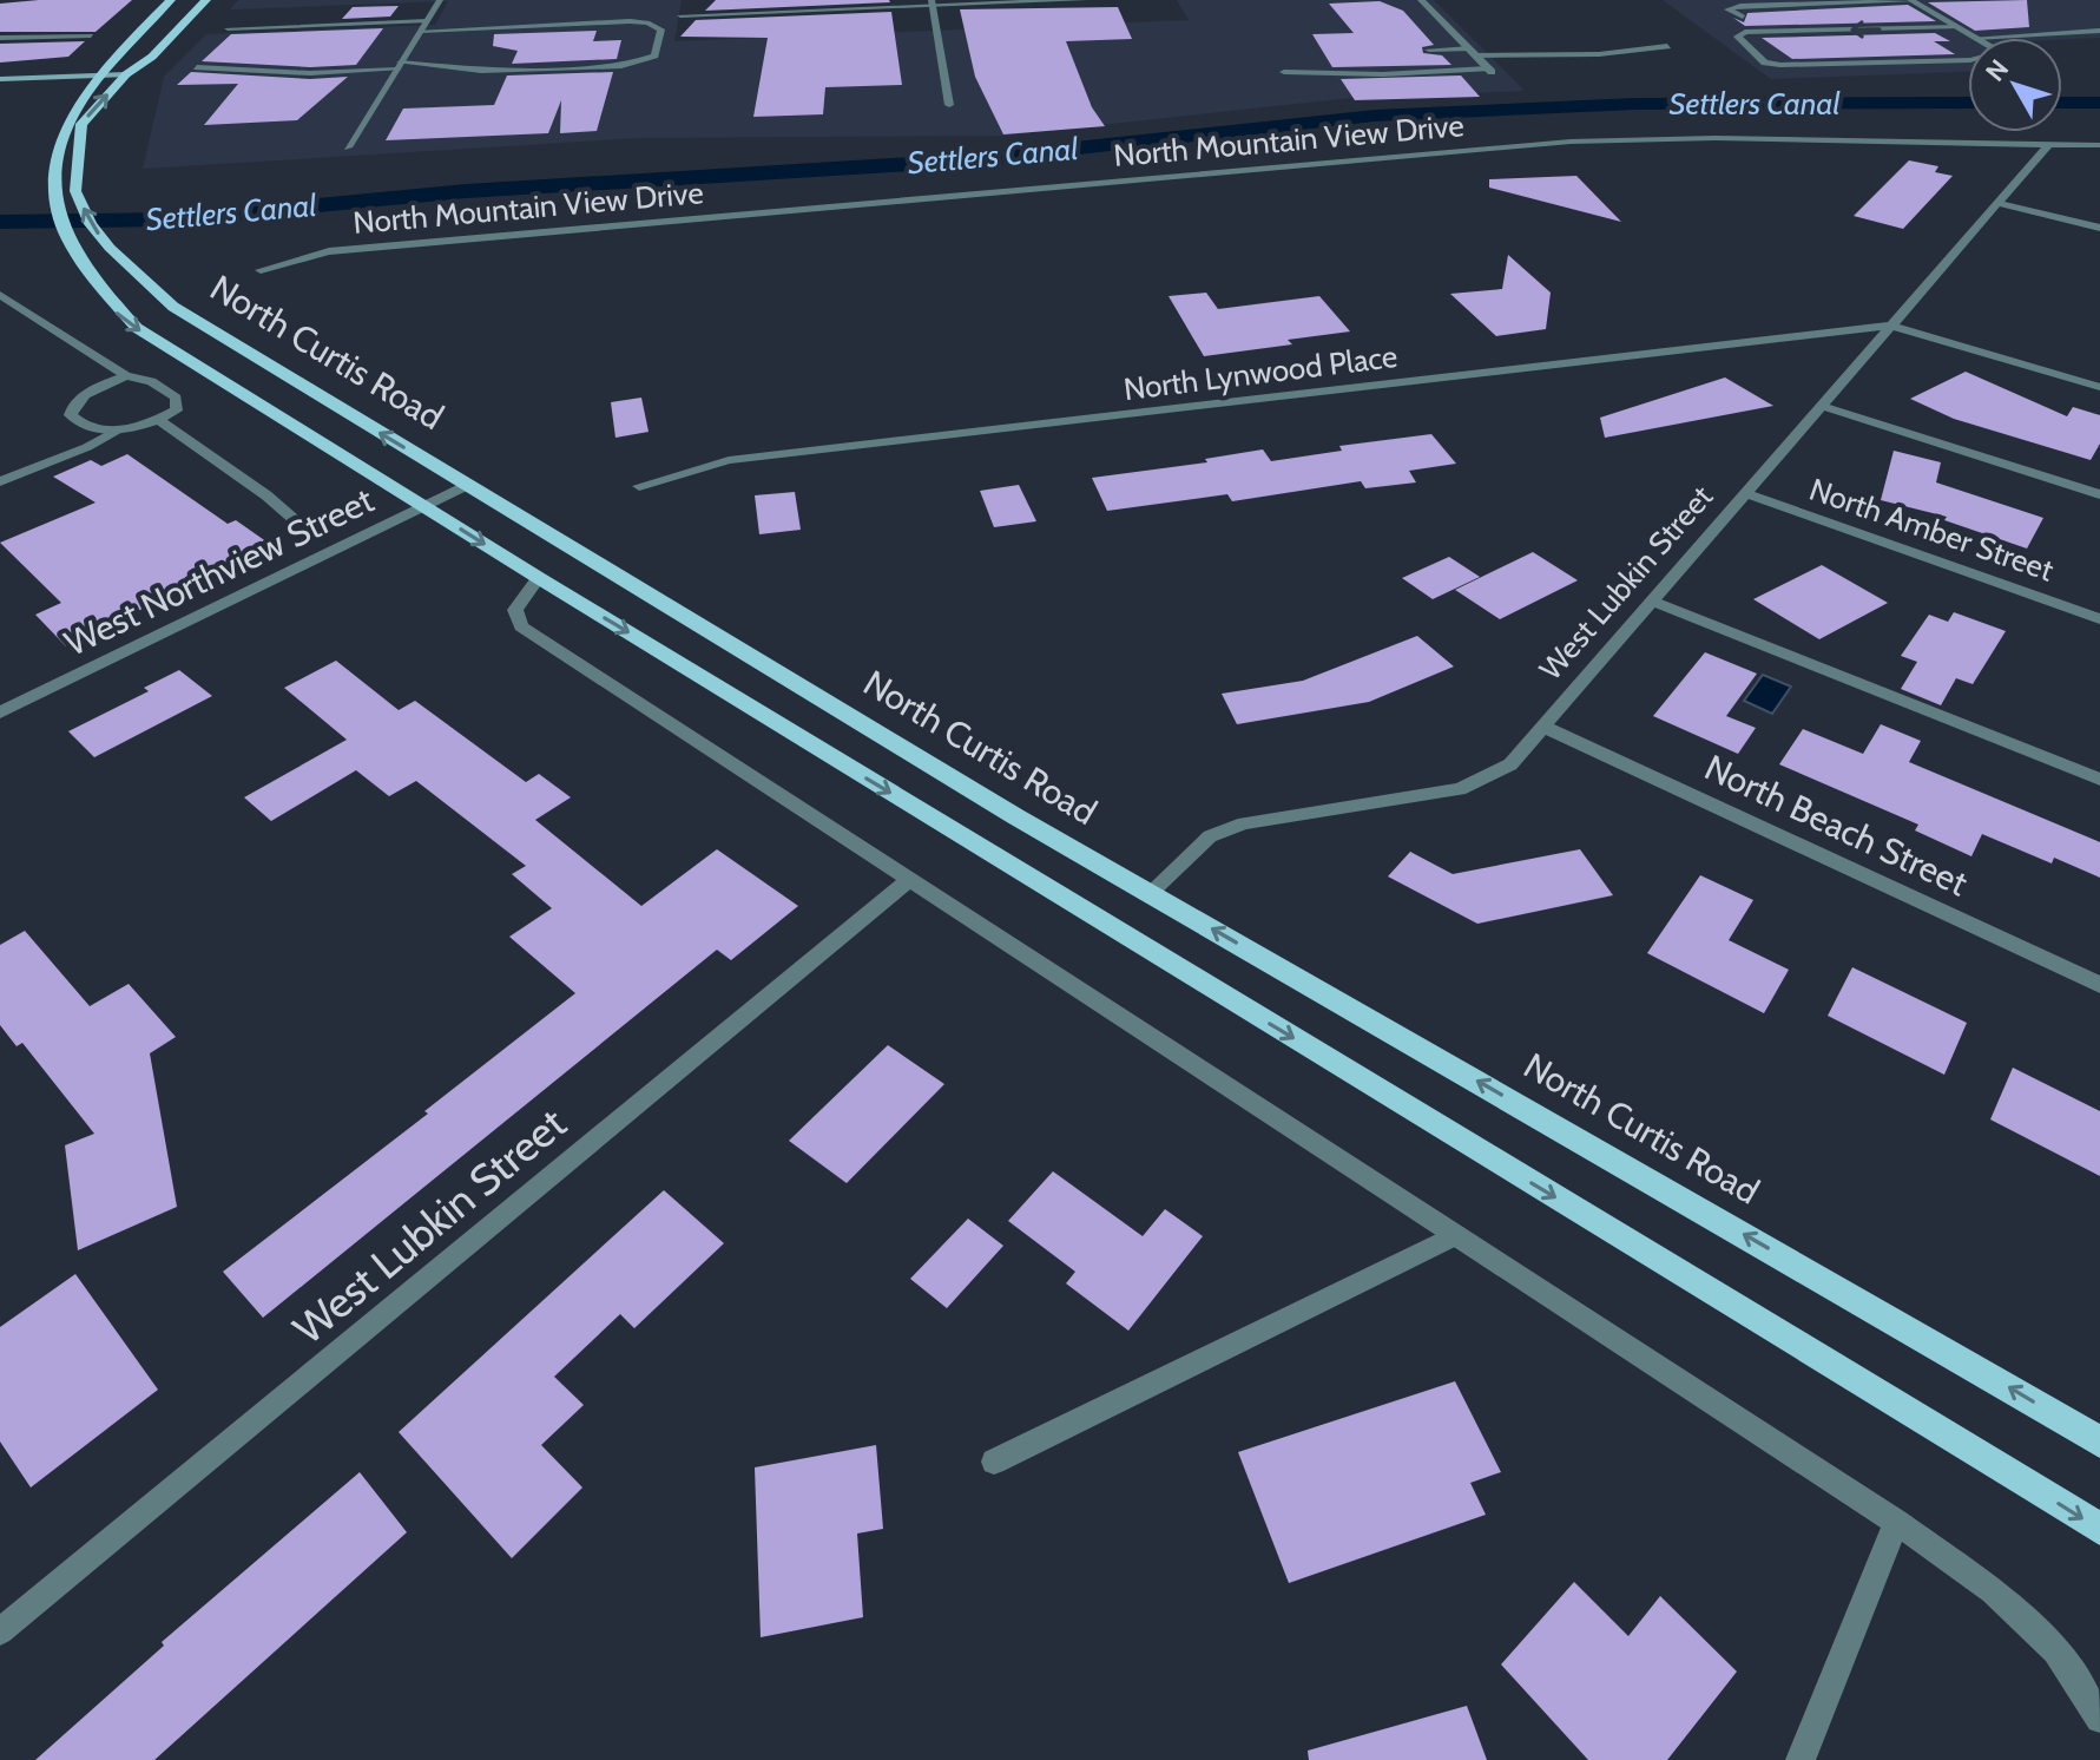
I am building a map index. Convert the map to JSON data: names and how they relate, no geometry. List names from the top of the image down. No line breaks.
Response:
{"streets":{"main road":["North Curtis Road"],"street":["North Mountain View Drive","North Lynwood Place","North Amber Street","West Northview Street","West Lubkin Street","North Beach Street"]},"crossings":[["North Mountain View Drive","West Lubkin Street"],["North Curtis Road","West Northview Street"],["North Curtis Road","West Lubkin Street"],["North Lynwood Place","West Lubkin Street"],["North Amber Street","West Lubkin Street"],["West Lubkin Street","North Beach Street"]],"water":["Settlers Canal"],"north":"top left"}
